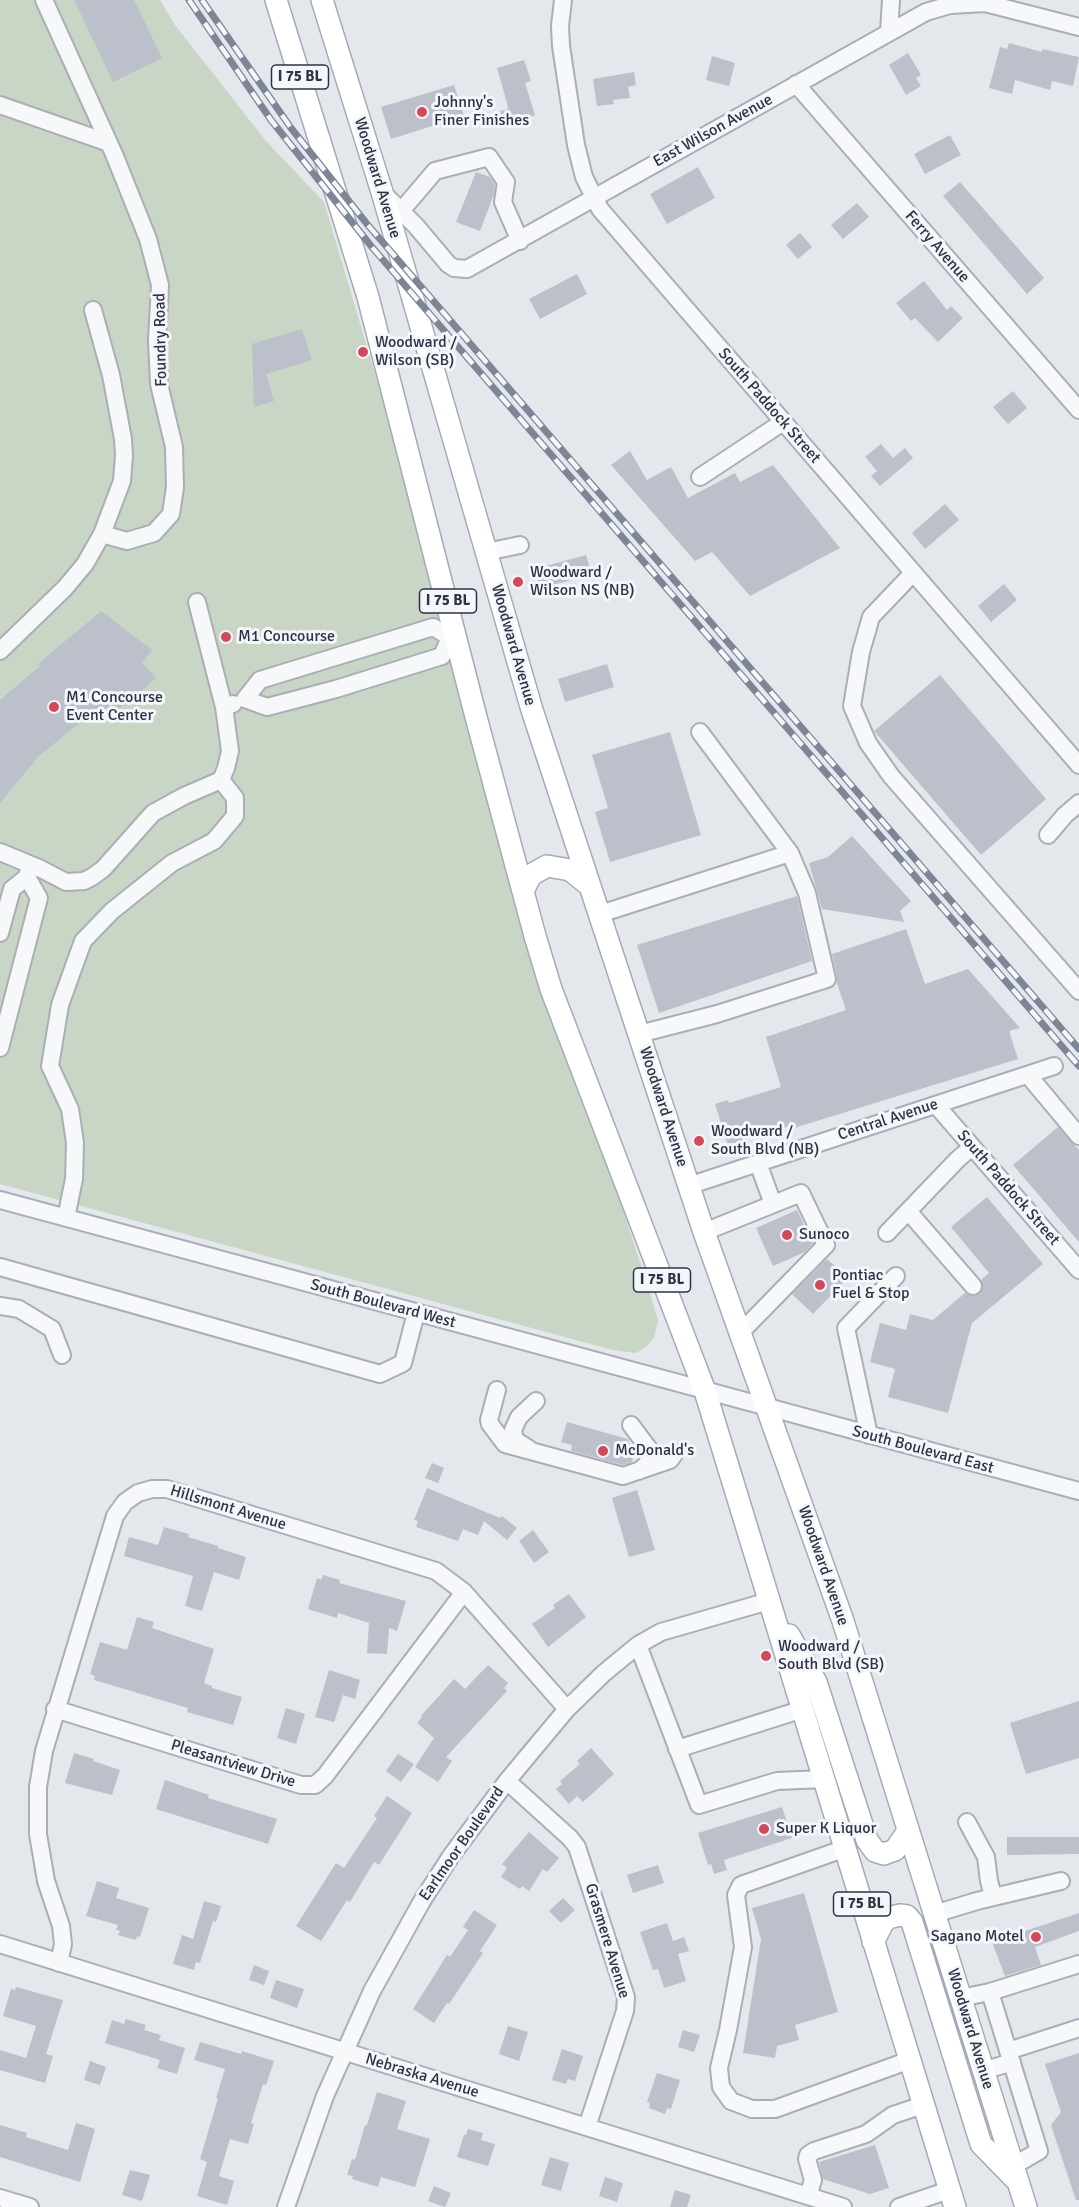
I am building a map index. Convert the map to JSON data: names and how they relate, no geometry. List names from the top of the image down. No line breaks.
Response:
{"streets":{"main road":["I 75 BL","Woodward Avenue"],"street":["East Wilson Avenue","Ferry Avenue","Foundry Road","South Paddock Street","Central Avenue","South Boulevard West","South Boulevard East","Hillsmont Avenue","Pleasantview Drive","Earlmoor Boulevard","Grasmere Avenue","Nebraska Avenue"]},"crossings":[["I 75 BL","South Boulevard West"],["I 75 BL","Earlmoor Boulevard"],["East Wilson Avenue","Woodward Avenue"],["East Wilson Avenue","Ferry Avenue"],["East Wilson Avenue","South Paddock Street"],["Woodward Avenue","Central Avenue"],["Woodward Avenue","South Boulevard West"],["Woodward Avenue","South Boulevard East"],["South Paddock Street","Central Avenue"],["South Boulevard West","South Boulevard East"],["Hillsmont Avenue","Pleasantview Drive"],["Hillsmont Avenue","Earlmoor Boulevard"],["Hillsmont Avenue","Nebraska Avenue"],["Earlmoor Boulevard","Grasmere Avenue"],["Earlmoor Boulevard","Nebraska Avenue"],["Grasmere Avenue","Nebraska Avenue"]],"places":["Johnny's Finer Finishes","Woodward / Wilson (SB)","Woodward / Wilson NS (NB)","M1 Concourse","M1 Concourse Event Center","Woodward / South Blvd (NB)","Sunoco","Pontiac Fuel & Stop","McDonald's","Woodward / South Blvd (SB)","Super K Liquor","Sagano Motel"]}
